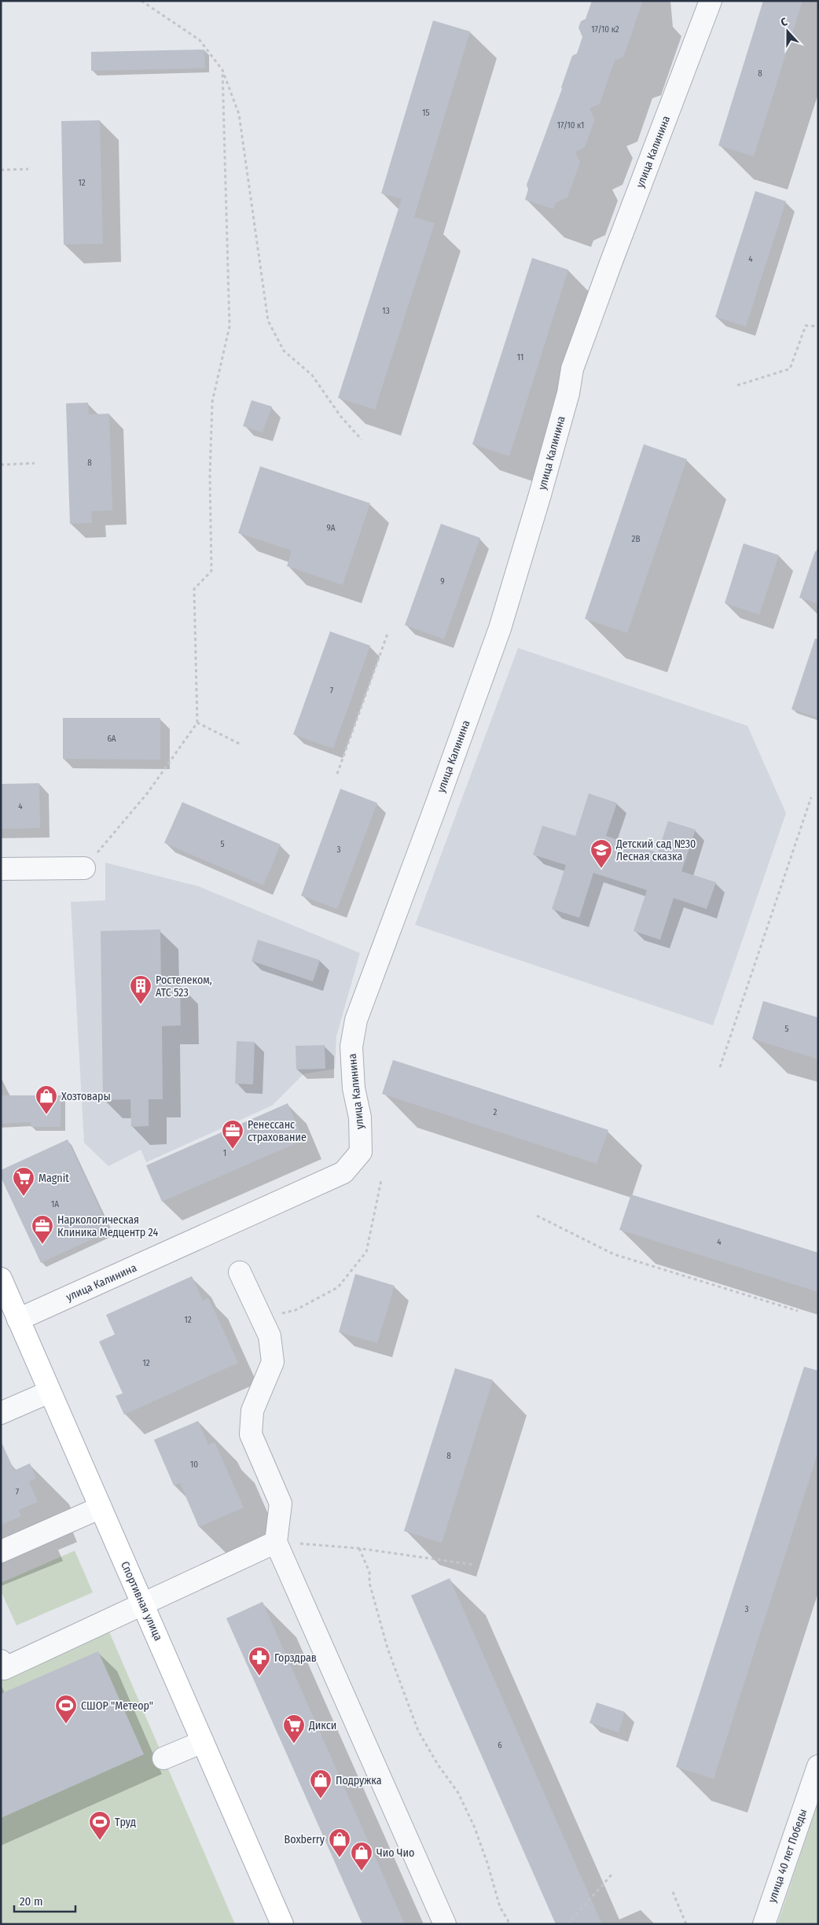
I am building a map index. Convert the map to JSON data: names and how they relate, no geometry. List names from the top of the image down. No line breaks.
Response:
{"streets":{"main road":["Спортивная улица"],"street":["улица Калинина","улица 40 лет Победы"]},"crossings":[["улица Калинина","Спортивная улица"]],"places":{"school or university":["Детский сад №30 Лесная сказка"],"building":["Ростелеком, АТС 523"],"shop":["Хозтовары","Подружка","Boxberry","Чио Чио"],"office":["Ренессанс страхование","Наркологическая Клиника Медцентр 24"],"supermarket":["Magnit","Дикси"],"pharmacy":["Горздрав"],"sports":["СШОР \"Метеор\"","Труд"]},"house_numbers":["17/10 к2","8","15","17/10 к1","12","4","13","11","8","9А","2В","9","7","6А","4","5","3","5","2","1","1А","4","12","12","8","10","7","3","6"],"scale_bar":"20 m","north":"top"}
